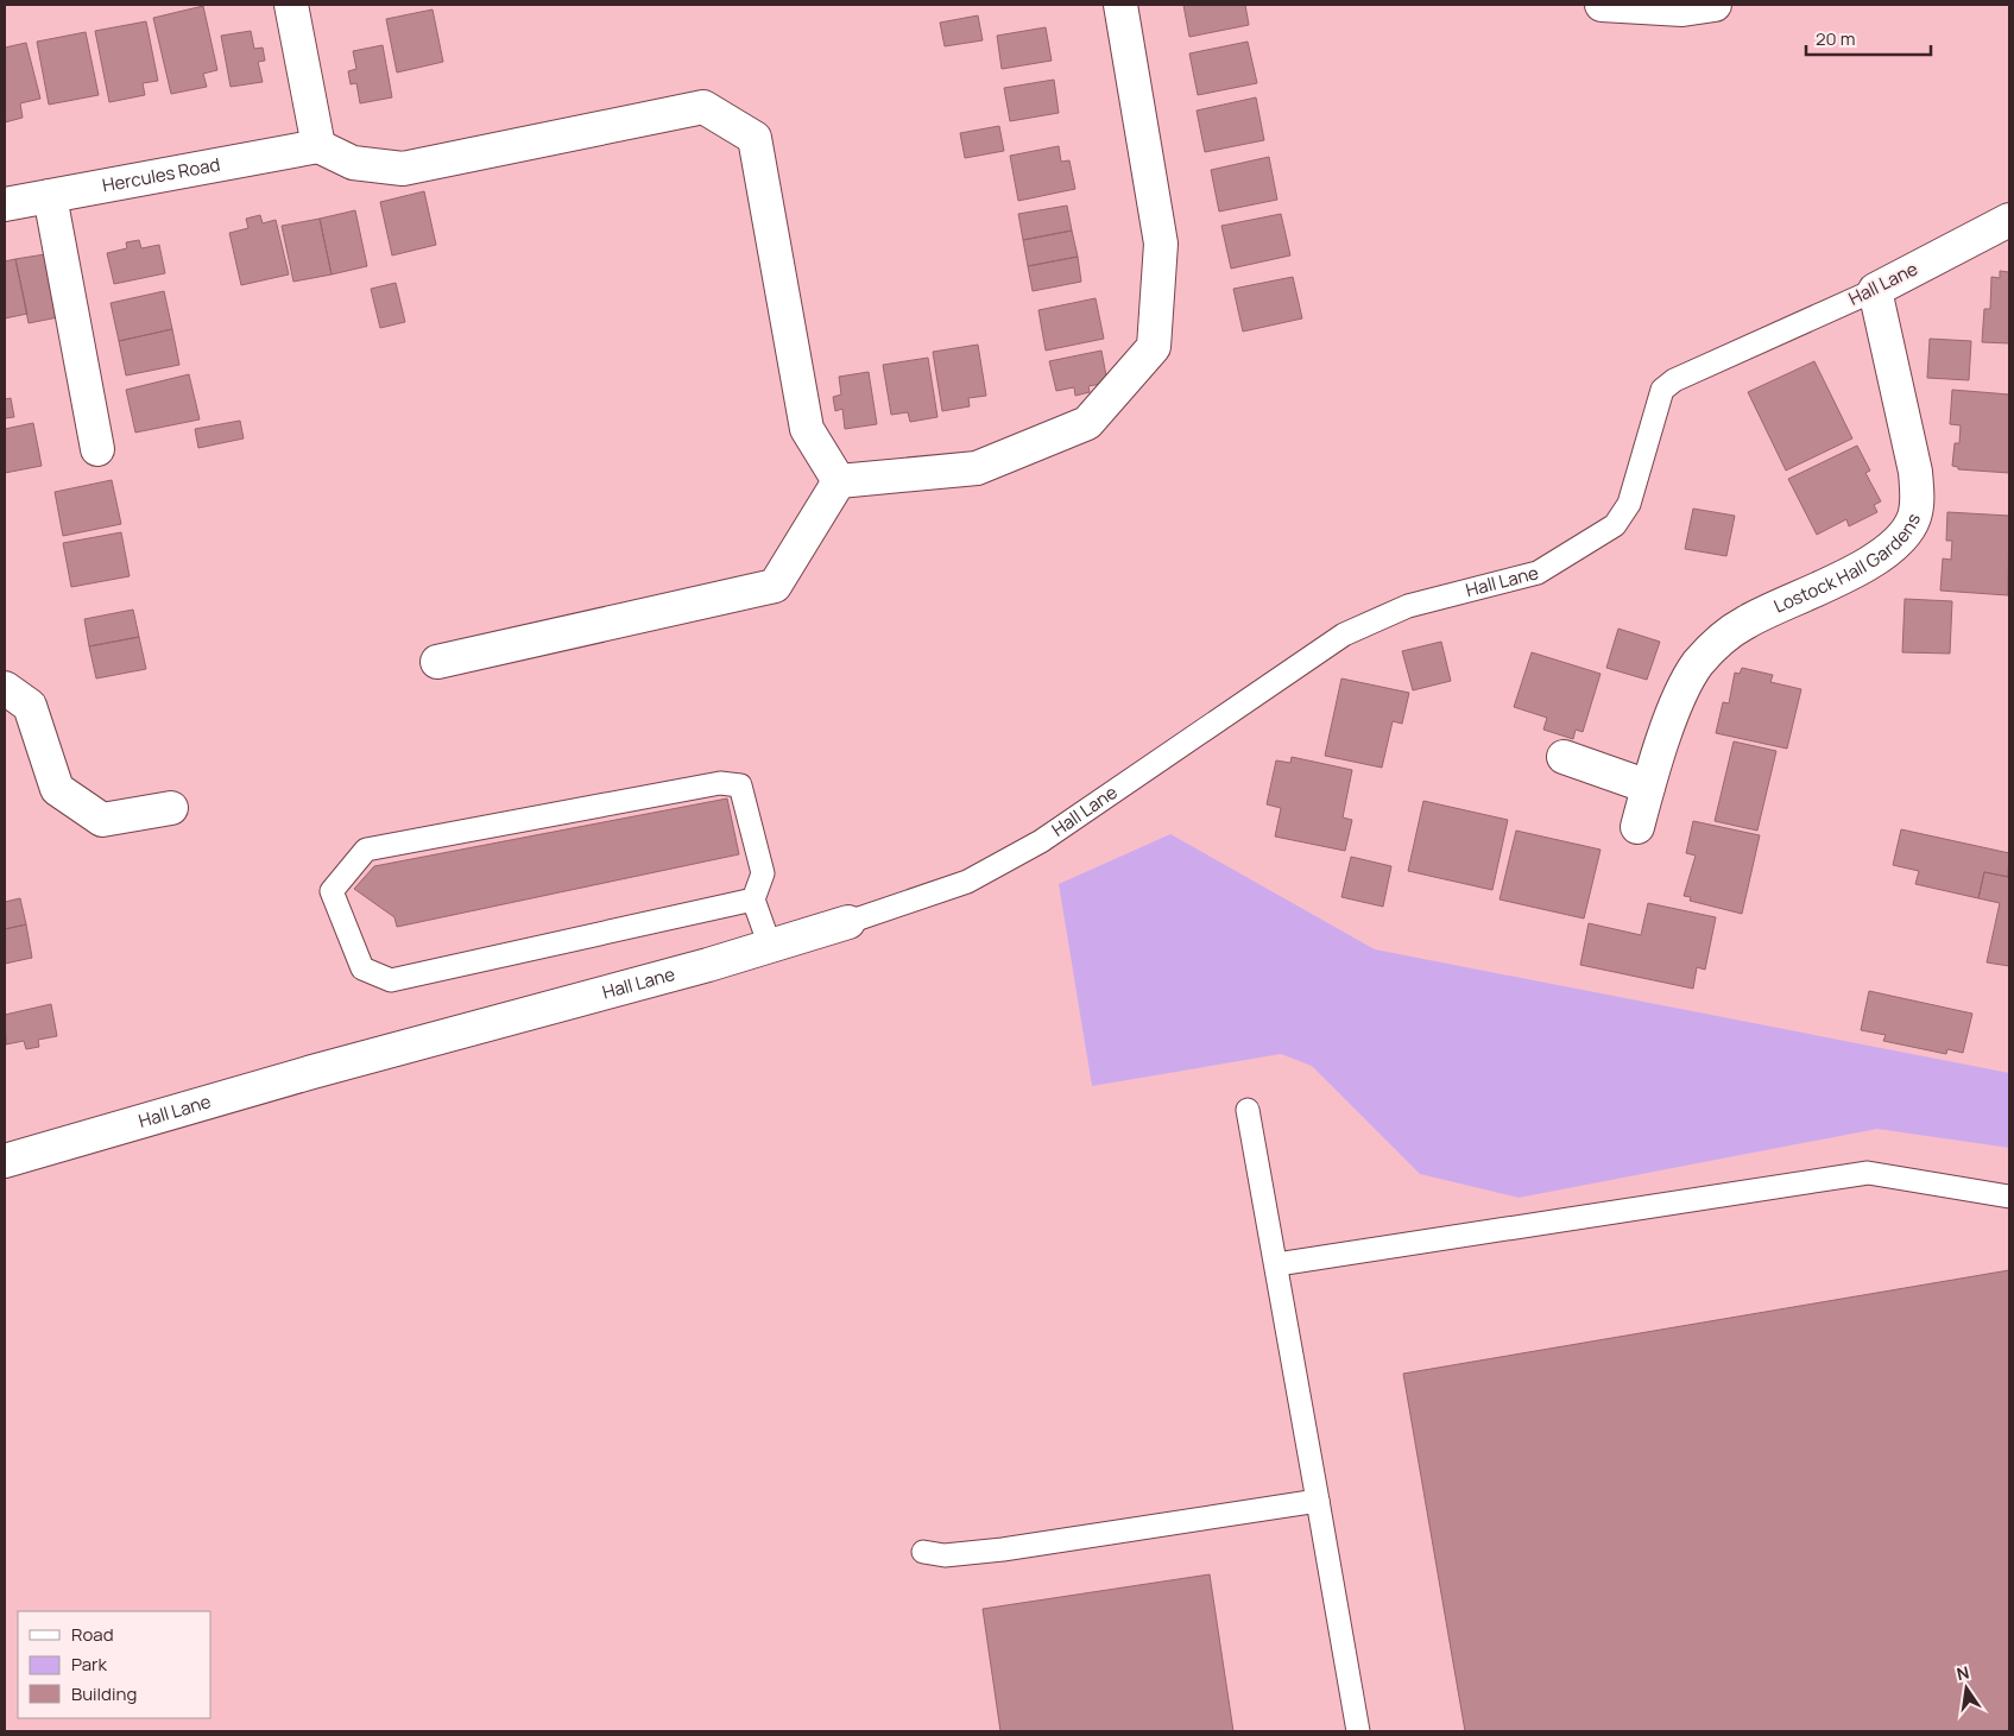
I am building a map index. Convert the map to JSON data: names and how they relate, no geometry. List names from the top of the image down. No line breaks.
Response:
{"streets":{"street":["Hercules Road","Hall Lane","Lostock Hall Gardens"]},"crossings":[["Hall Lane","Lostock Hall Gardens"]],"legend":["Road","Park","Building"],"scale_bar":"20 m","north":"top"}
